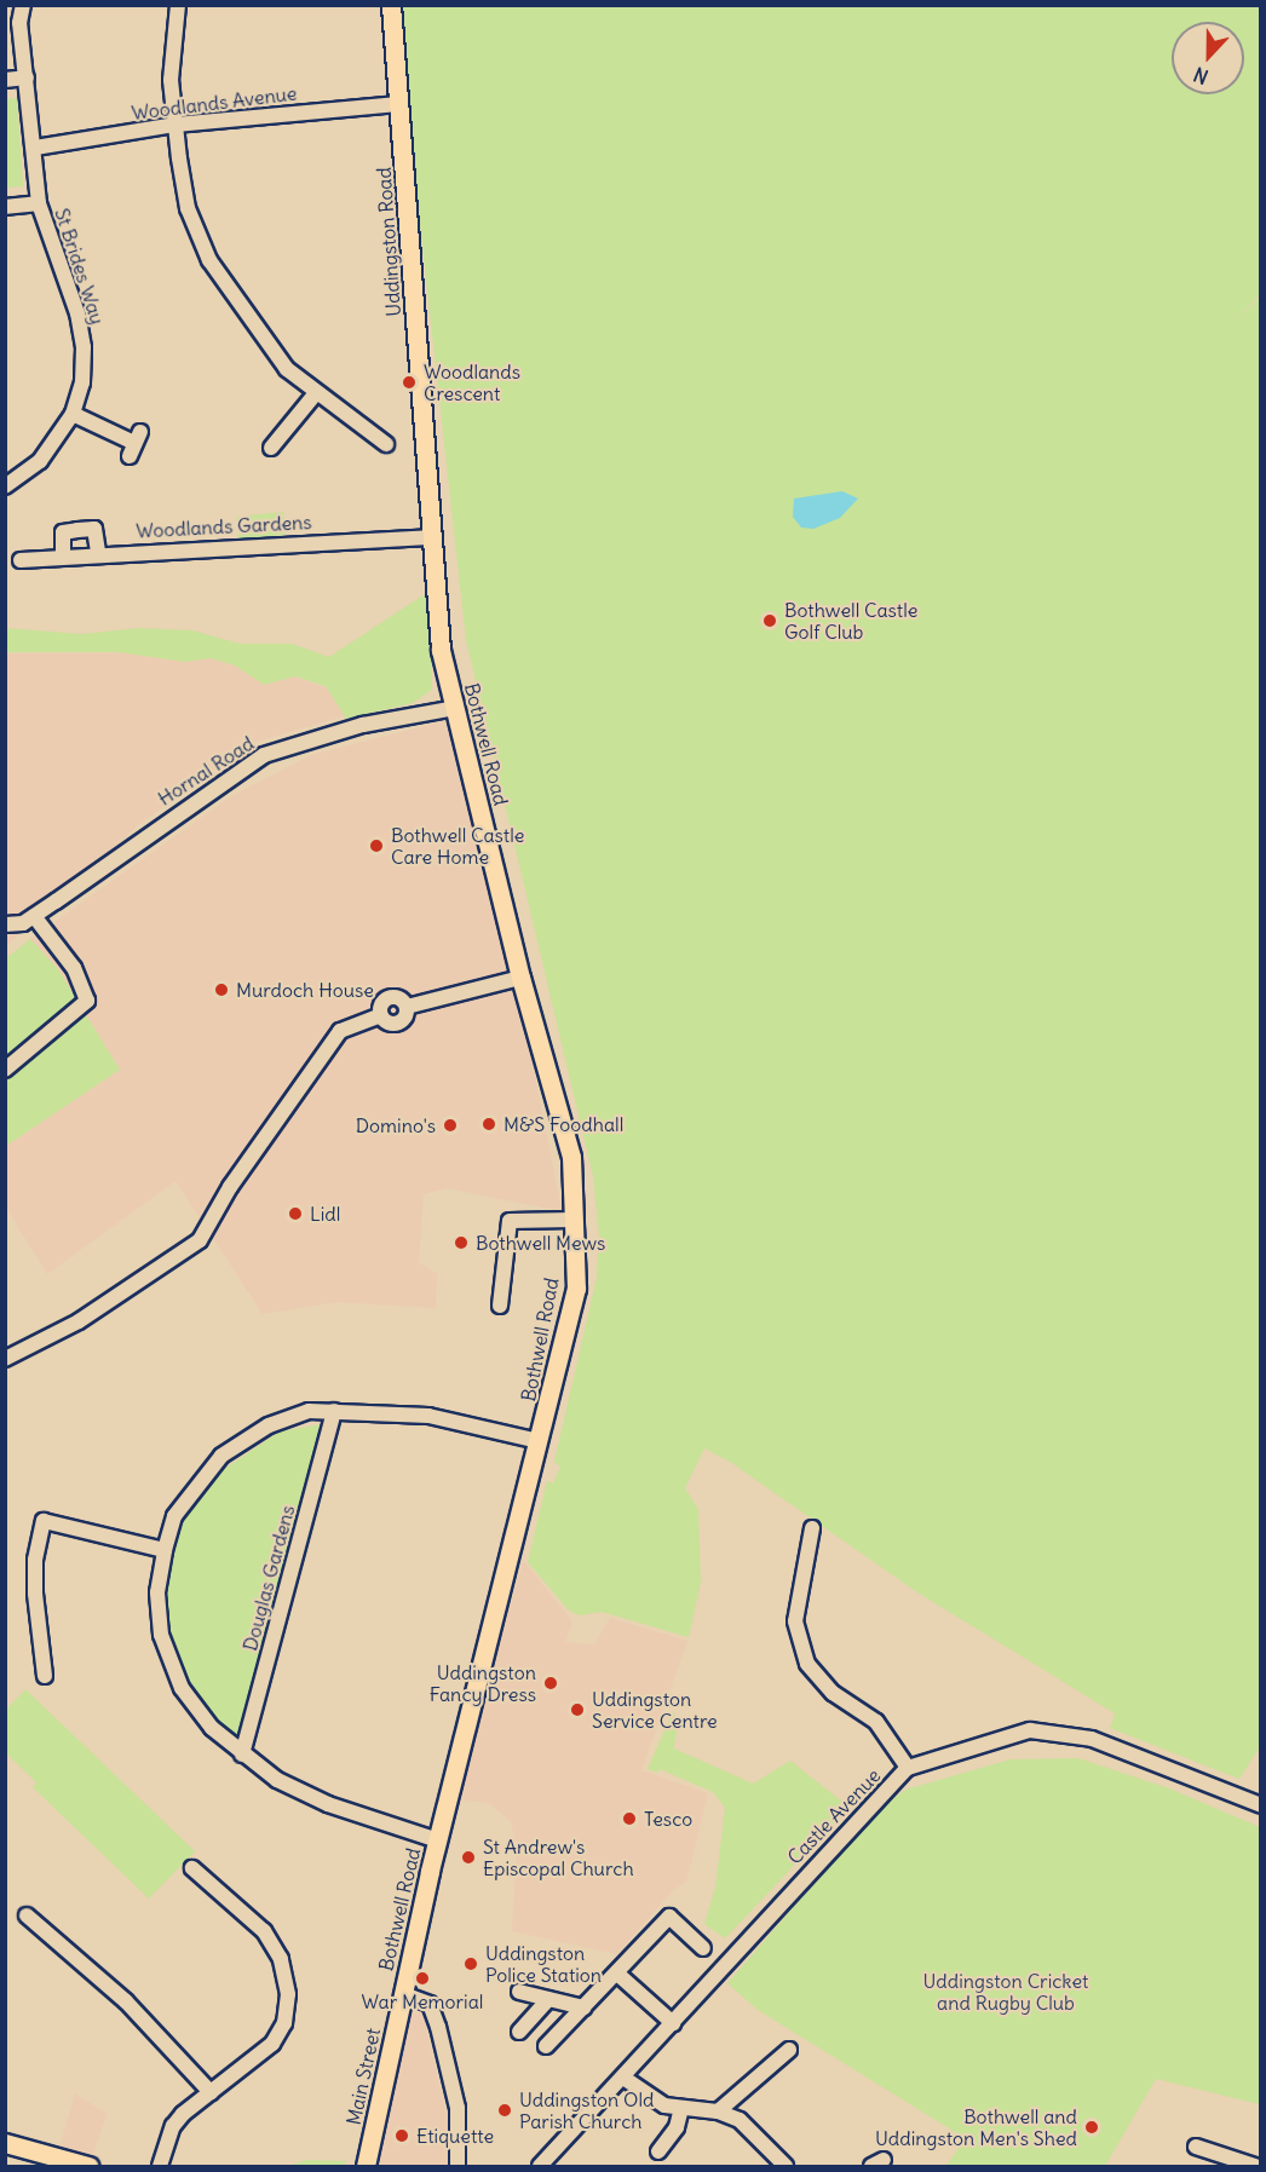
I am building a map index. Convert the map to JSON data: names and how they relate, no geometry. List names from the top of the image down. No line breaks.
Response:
{"streets":{"main road":["Uddingston Road","Bothwell Road","Main Street"],"street":["Woodlands Avenue","St Brides Way","Woodlands Gardens","Hornal Road","Douglas Gardens","Castle Avenue"]},"crossings":[["Woodlands Avenue","Uddingston Road"],["Woodlands Avenue","St Brides Way"],["Uddingston Road","Bothwell Road"],["Woodlands Gardens","Bothwell Road"],["Bothwell Road","Hornal Road"],["Bothwell Road","Main Street"]],"parks":["Uddingston Cricket and Rugby Club"],"places":["Woodlands Crescent","Bothwell Castle Golf Club","Bothwell Castle Care Home","Murdoch House","M&S Foodhall","Domino's","Lidl","Bothwell Mews","Uddingston Fancy Dress","Uddingston Service Centre","Tesco","St Andrew's Episcopal Church","Uddingston Police Station","War Memorial","Uddingston Old Parish Church","Bothwell and Uddingston Men's Shed","Etiquette"],"north":"bottom"}
